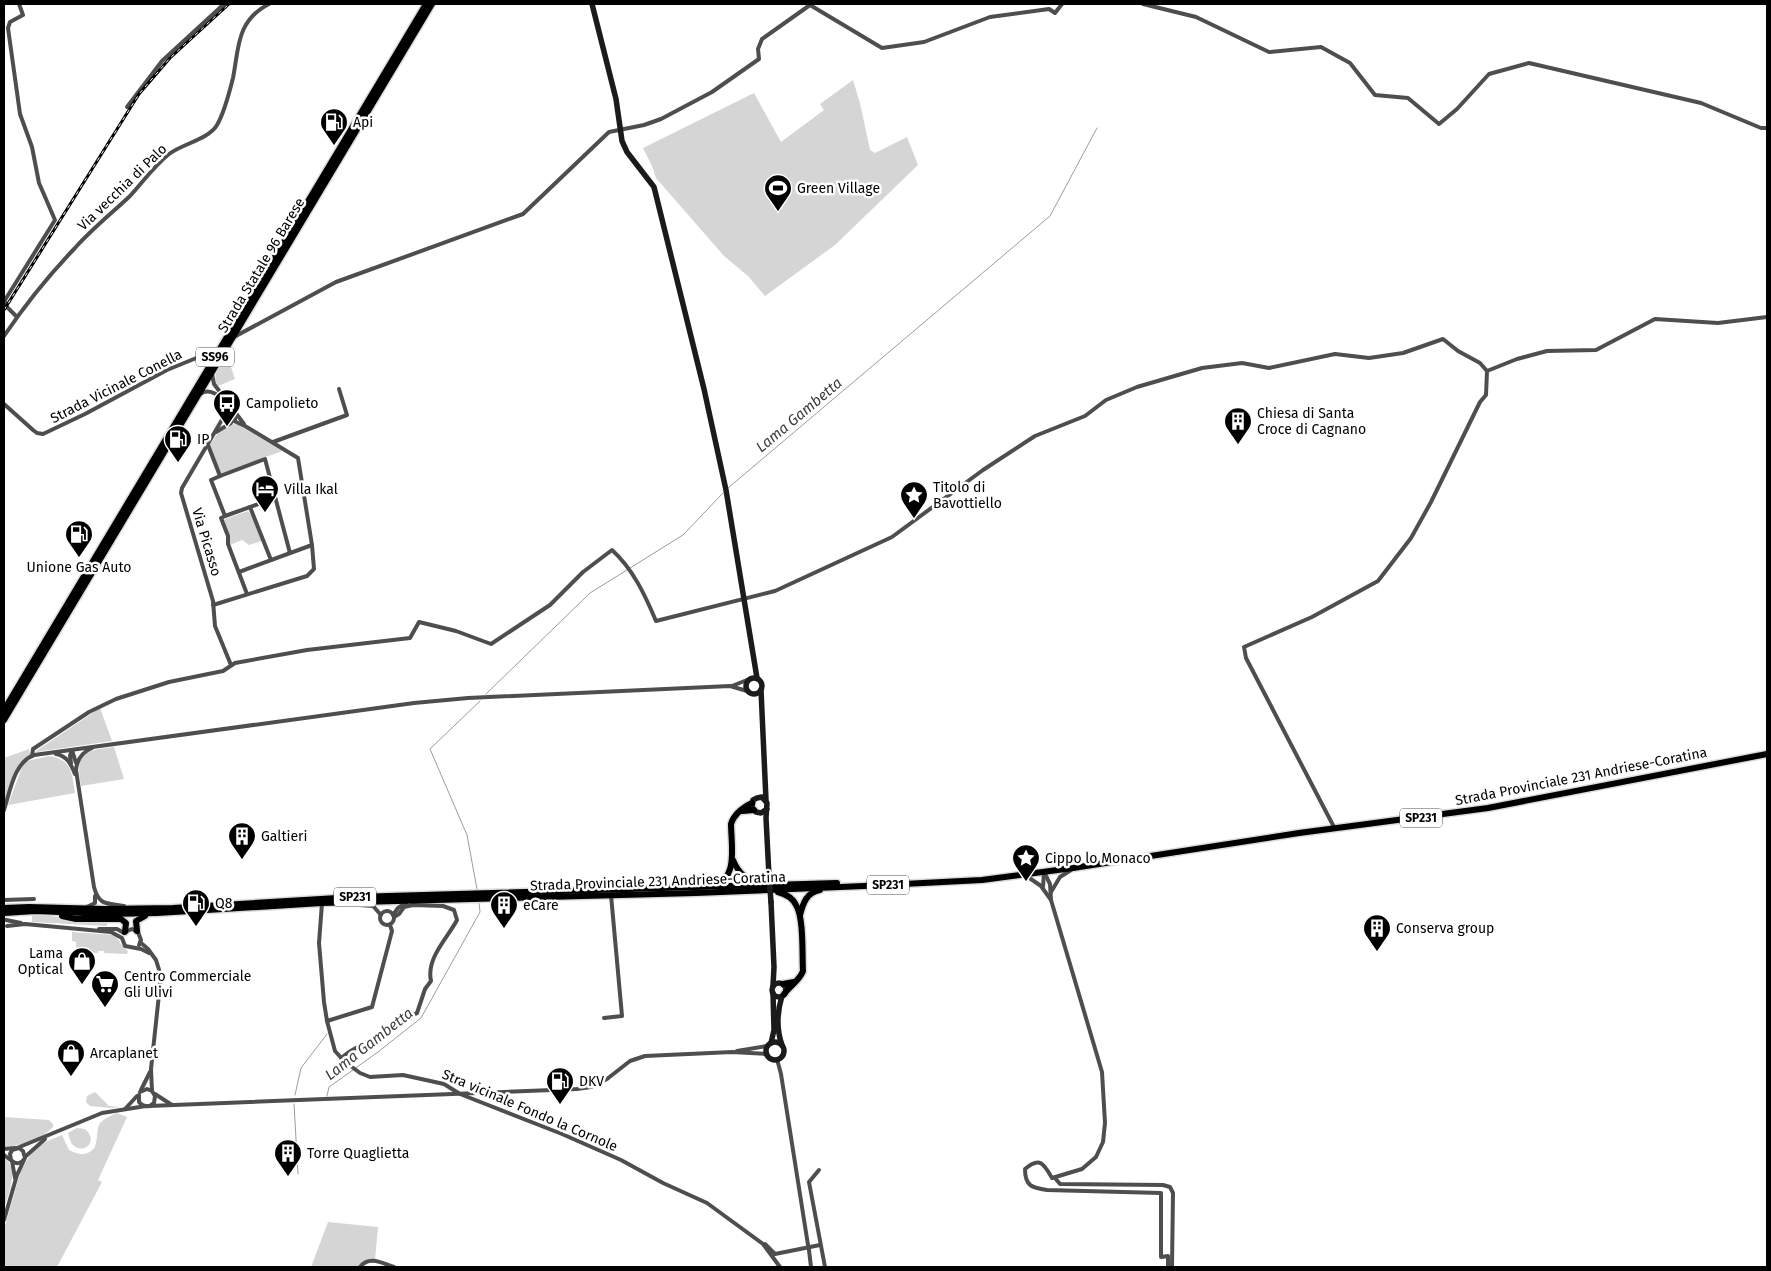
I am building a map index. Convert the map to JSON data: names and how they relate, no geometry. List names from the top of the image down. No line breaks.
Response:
{"streets":{"main road":["Strada Statale 96 Barese","SS96","Strada Provinciale 231 Andriese-Coratina","SP231"],"street":["Via vecchia di Palo","Strada Vicinale Conella","Via Picasso","Stra vicinale Fondo la Cornole"]},"crossings":[["Strada Statale 96 Barese","Strada Vicinale Conella"],["Strada Provinciale 231 Andriese-Coratina","Stra vicinale Fondo la Cornole"]],"water":["Lama Gambetta"],"places":{"fuel station":["Api","IP","Unione Gas Auto","Q8","DKV"],"sports":["Green Village"],"bus stop":["Campolieto"],"building":["Chiesa di Santa Croce di Cagnano","Galtieri","eCare","Conserva group","Torre Quaglietta"],"hotel":["Villa Ikal"],"place":["Titolo di Bavottiello","Cippo lo Monaco"],"shop":["Lama Optical","Arcaplanet"],"supermarket":["Centro Commerciale Gli Ulivi"]}}
